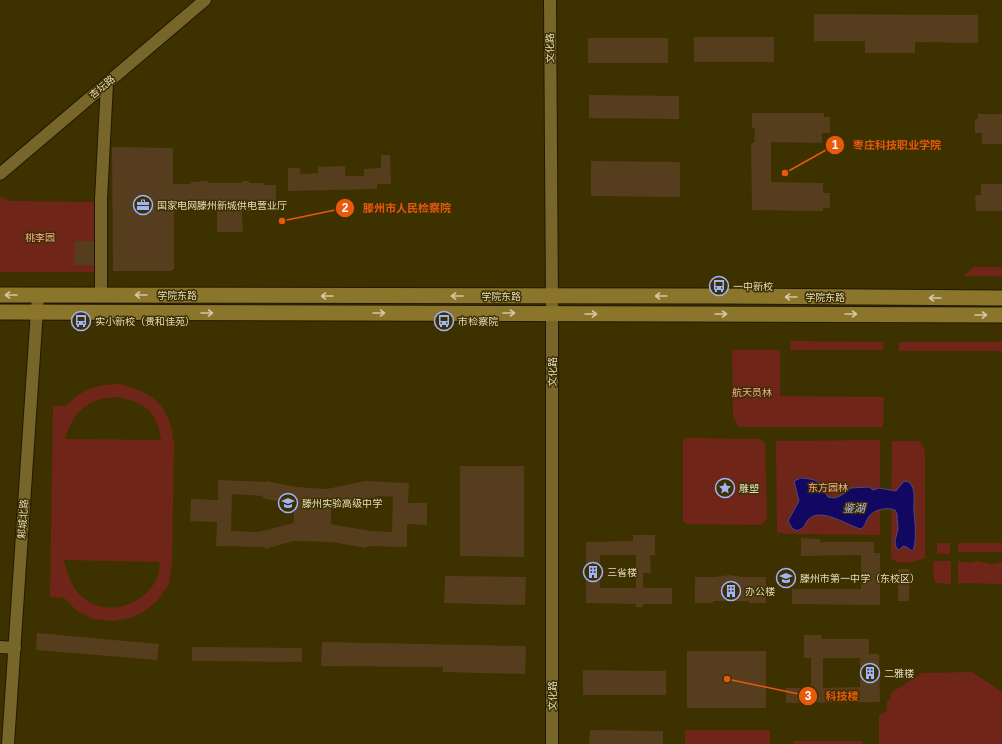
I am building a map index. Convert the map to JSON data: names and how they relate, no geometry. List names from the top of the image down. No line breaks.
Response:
{"streets":{"main road":["学院东路"],"street":["文化路","杏坛路","邾城北路"]},"crossings":[["文化路","学院东路"],["学院东路","邾城北路"]],"water":["鉴湖"],"parks":["桃李园","航天员林","东方园林"],"places":{"other":["枣庄科技职业学院","滕州市人民检察院","科技楼"],"office":["国家电网滕州新城供电营业厅"],"bus stop":["一中新校","实小新校（贵和佳苑）","市检察院"],"place":["雕塑"],"school or university":["滕州实验高级中学","滕州市第一中学（东校区）"],"building":["三省楼","办公楼","二雅楼"]}}
